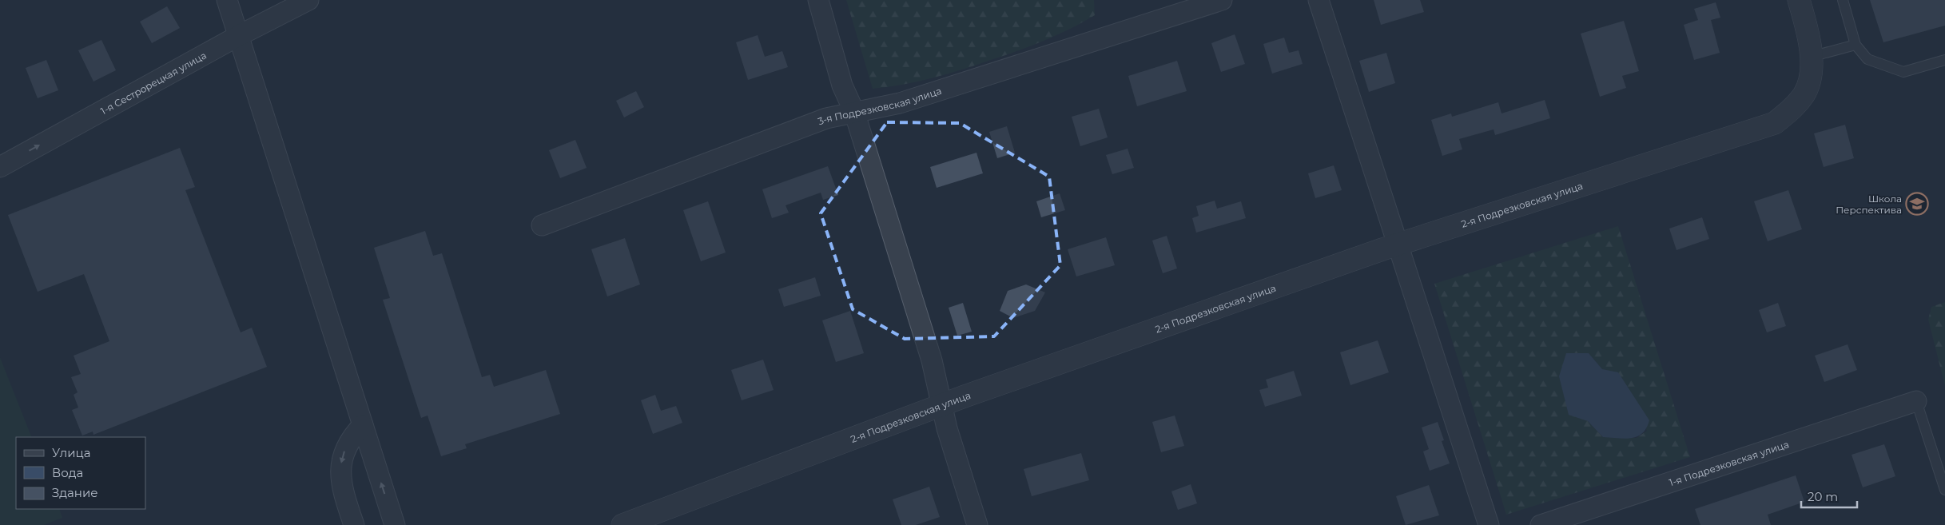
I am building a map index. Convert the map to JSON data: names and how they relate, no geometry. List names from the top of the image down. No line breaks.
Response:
{"streets":{"street":["1-я Сестрорецкая улица","3-я Подрезковская улица","2-я Подрезковская улица","1-я Подрезковская улица"]},"one_way":["1-я Сестрорецкая улица"],"places":{"school or university":["Школа Перспектива"]},"legend":["Улица","Вода","Здание"],"scale_bar":"20 m"}
